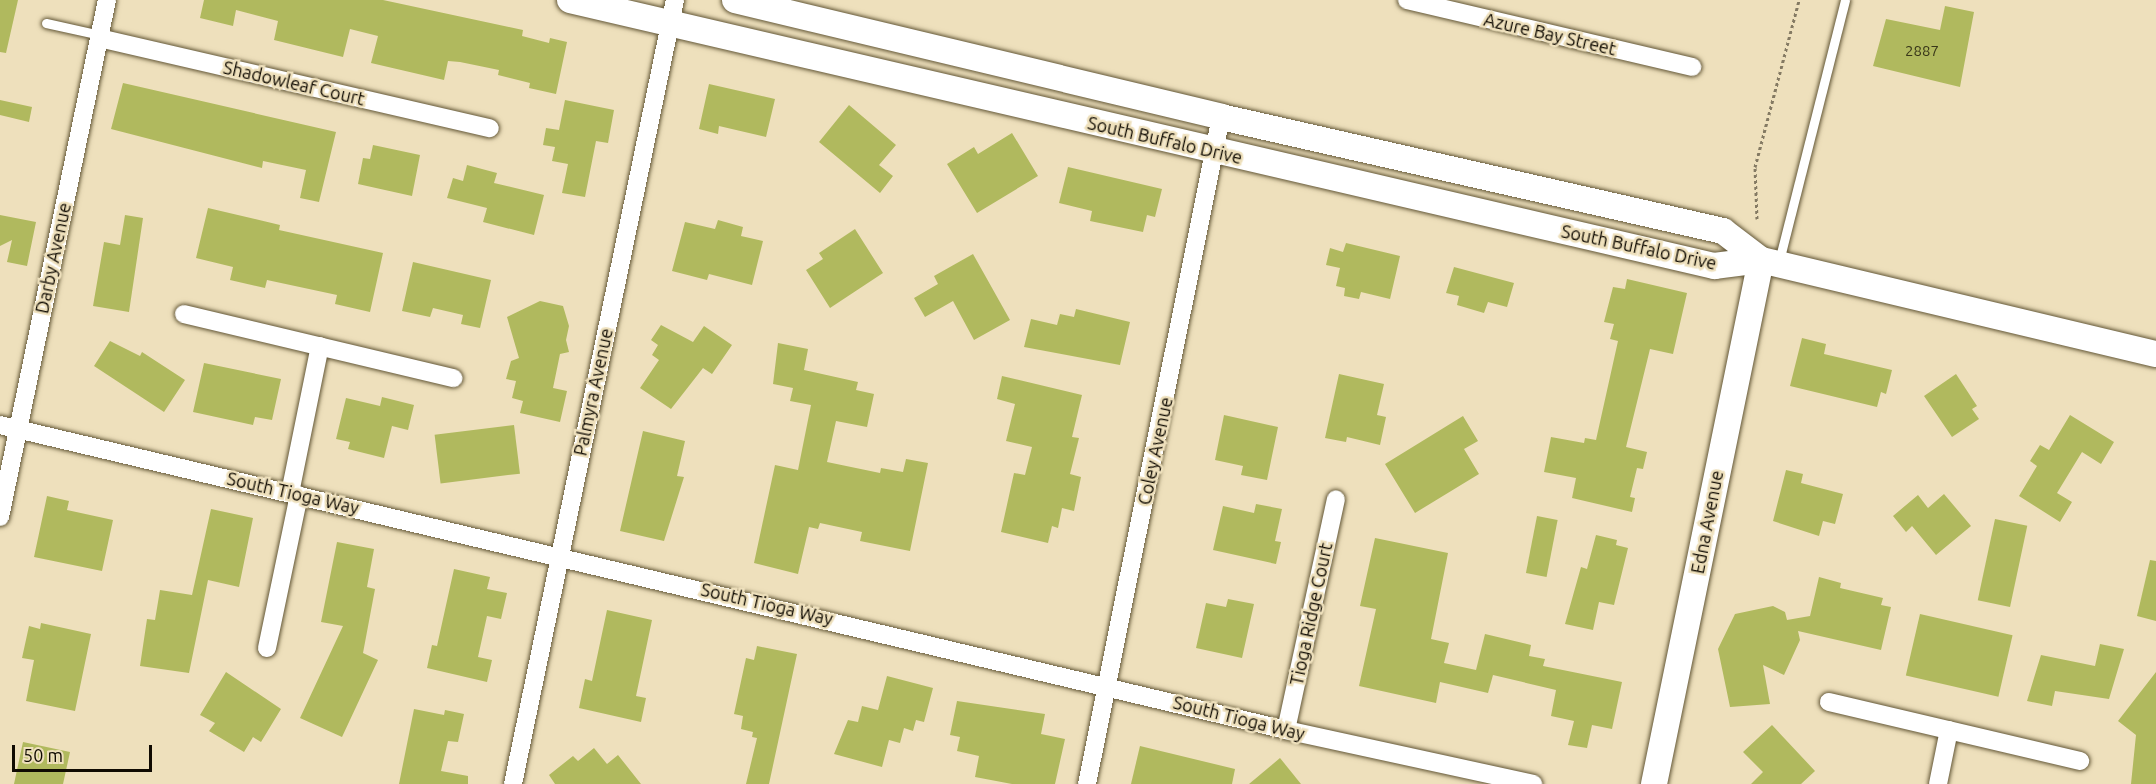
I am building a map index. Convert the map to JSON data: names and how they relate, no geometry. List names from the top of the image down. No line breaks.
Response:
{"streets":{"main road":["South Buffalo Drive","Edna Avenue"],"street":["Azure Bay Street","Shadowleaf Court","Darby Avenue","Palmyra Avenue","Coley Avenue","South Tioga Way","Tioga Ridge Court"]},"crossings":[["Shadowleaf Court","Darby Avenue"],["South Buffalo Drive","Palmyra Avenue"],["South Buffalo Drive","Coley Avenue"],["South Buffalo Drive","Edna Avenue"],["Darby Avenue","South Tioga Way"],["Palmyra Avenue","South Tioga Way"],["Coley Avenue","South Tioga Way"],["South Tioga Way","Tioga Ridge Court"]],"house_numbers":["2887"],"scale_bar":"50 m"}
